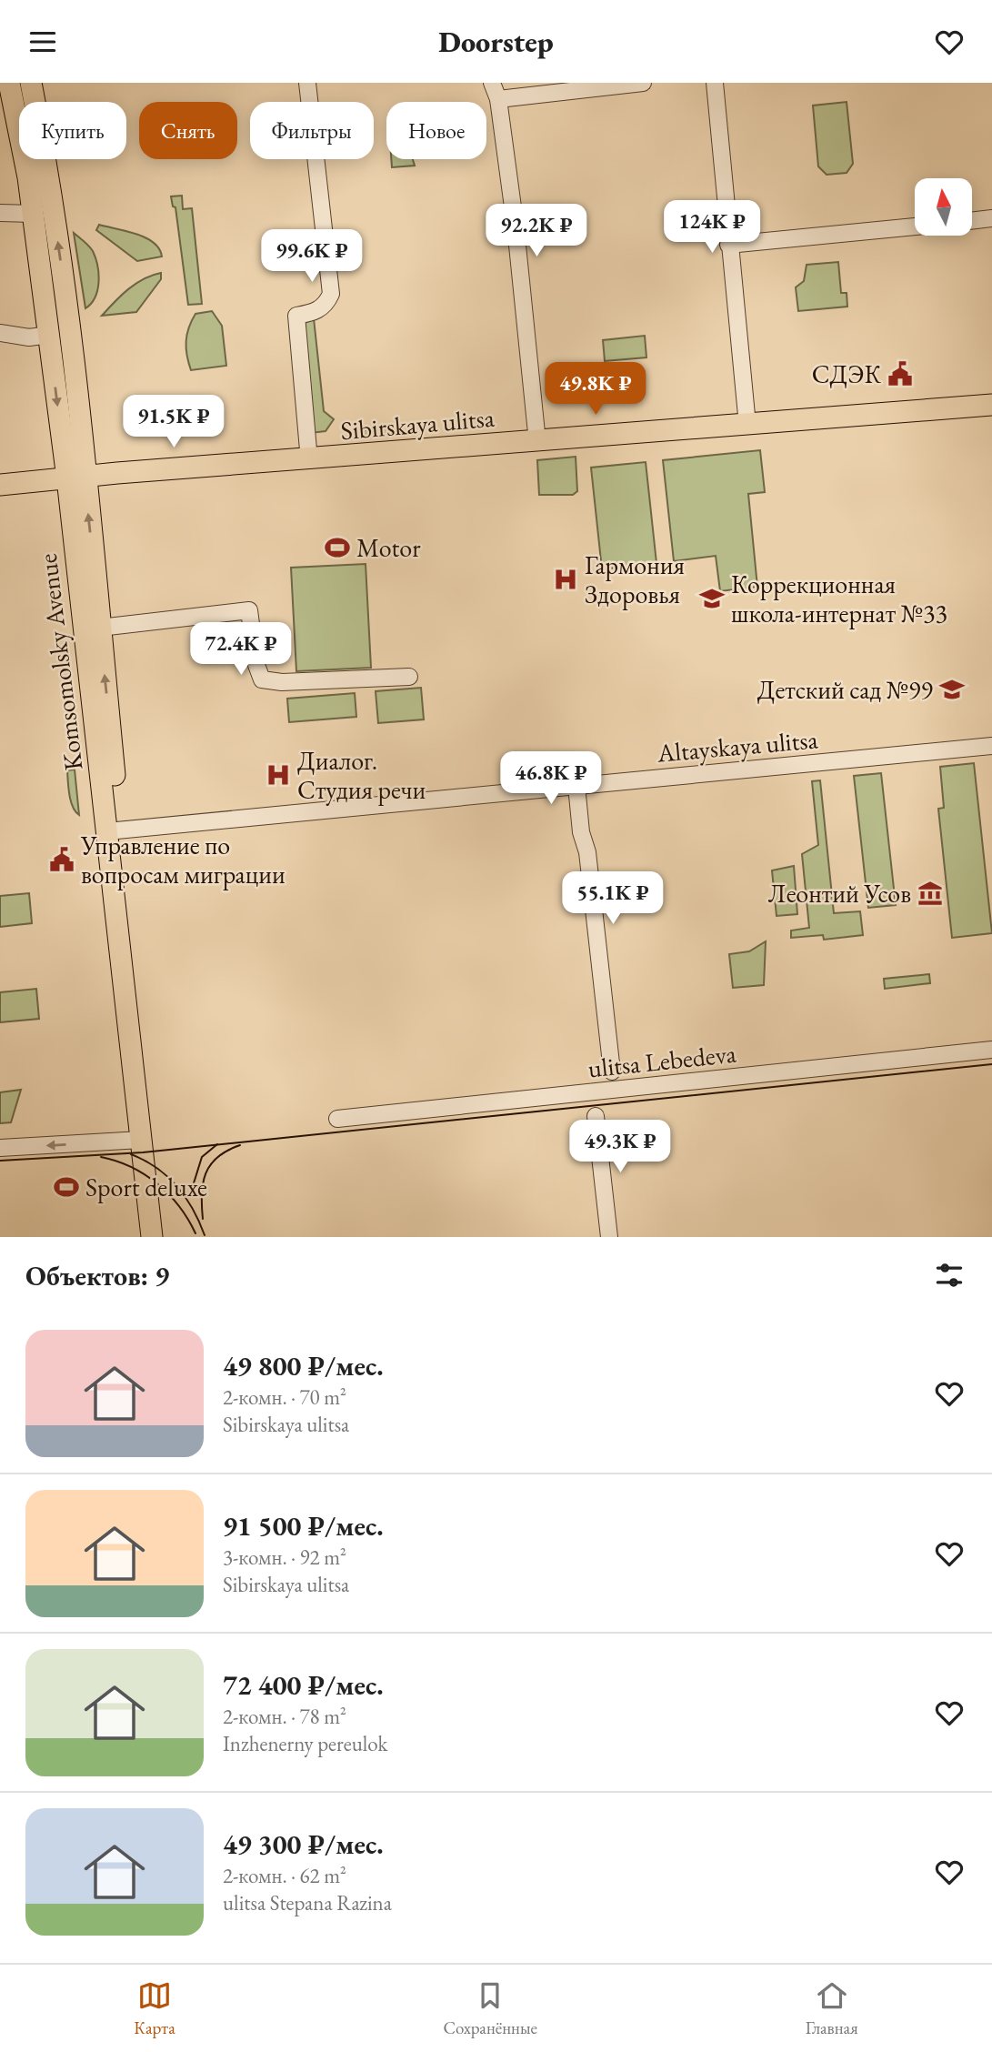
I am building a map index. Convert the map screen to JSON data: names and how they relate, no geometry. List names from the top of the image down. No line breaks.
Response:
{"streets":{"main road":["Sibirskaya ulitsa","Komsomolsky Avenue"],"street":["Altayskaya ulitsa","ulitsa Lebedeva"]},"crossings":[["Sibirskaya ulitsa","Komsomolsky Avenue"],["Komsomolsky Avenue","Altayskaya ulitsa"]],"places":{"public building":["СДЭК","Управление по вопросам миграции"],"sports":["Motor","Sport deluxe"],"hospital":["Гармония Здоровья","Диалог. Студия речи"],"school or university":["Коррекционная школа-интернат №33","Детский сад №99"],"museum":["Леонтий Усов"]},"north":"top","page":{"header":"Doorstep","chip":["Купить","Снять","Фильтры","Новое"],"price":["124K ₽","92.2K ₽","99.6K ₽","49.8K ₽","91.5K ₽","72.4K ₽","46.8K ₽","55.1K ₽","49.3K ₽"],"heading":"Объектов: 9","list":[{"name":"49 800 ₽/мес.","note":"2-комн. · 70 m² · Sibirskaya ulitsa"},{"name":"91 500 ₽/мес.","note":"3-комн. · 92 m² · Sibirskaya ulitsa"},{"name":"72 400 ₽/мес.","note":"2-комн. · 78 m² · Inzhenerny pereulok"},{"name":"49 300 ₽/мес.","note":"2-комн. · 62 m² · ulitsa Stepana Razina"}],"tabs":["Карта","Сохранённые","Главная"]}}
